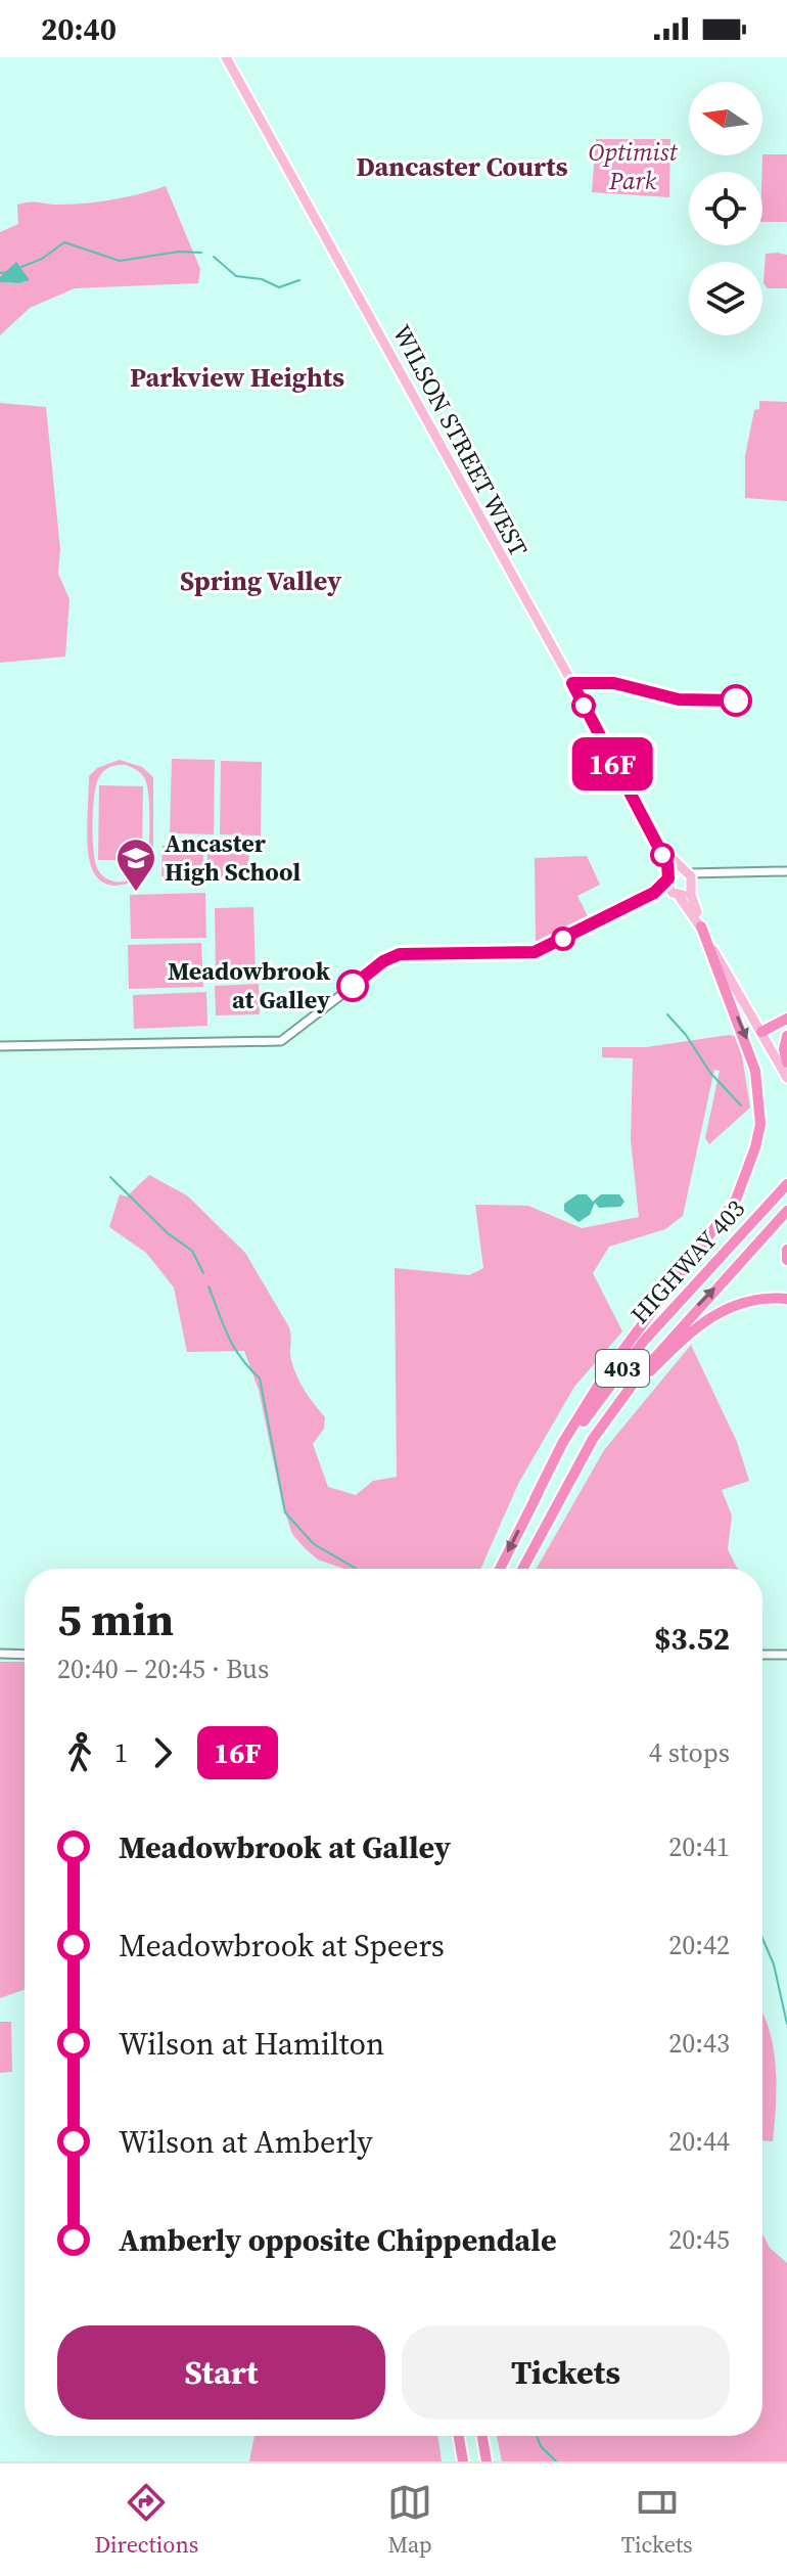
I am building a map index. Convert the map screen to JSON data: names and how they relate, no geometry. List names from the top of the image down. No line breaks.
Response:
{"streets":{"highway":["HIGHWAY 403","403"],"main road":["WILSON STREET WEST"]},"districts":["Dancaster Courts","Parkview Heights","Spring Valley"],"parks":["Optimist Park"],"places":{"school or university":["Ancaster High School"],"other":["Meadowbrook at Galley"]},"lines":["bus line 16F"],"north":"left","page":{"status":"20:40","on_map":"16F","heading":["5 min","20:40 – 20:45 · Bus","$3.52"],"legs":["1","16F","4 stops"],"list":[{"name":"Meadowbrook at Galley","value":"20:41"},{"name":"Meadowbrook at Speers","value":"20:42"},{"name":"Wilson at Hamilton","value":"20:43"},{"name":"Wilson at Amberly","value":"20:44"},{"name":"Amberly opposite Chippendale","value":"20:45"}],"buttons":["Start","Tickets"],"tabs":["Directions","Map","Tickets"]}}
